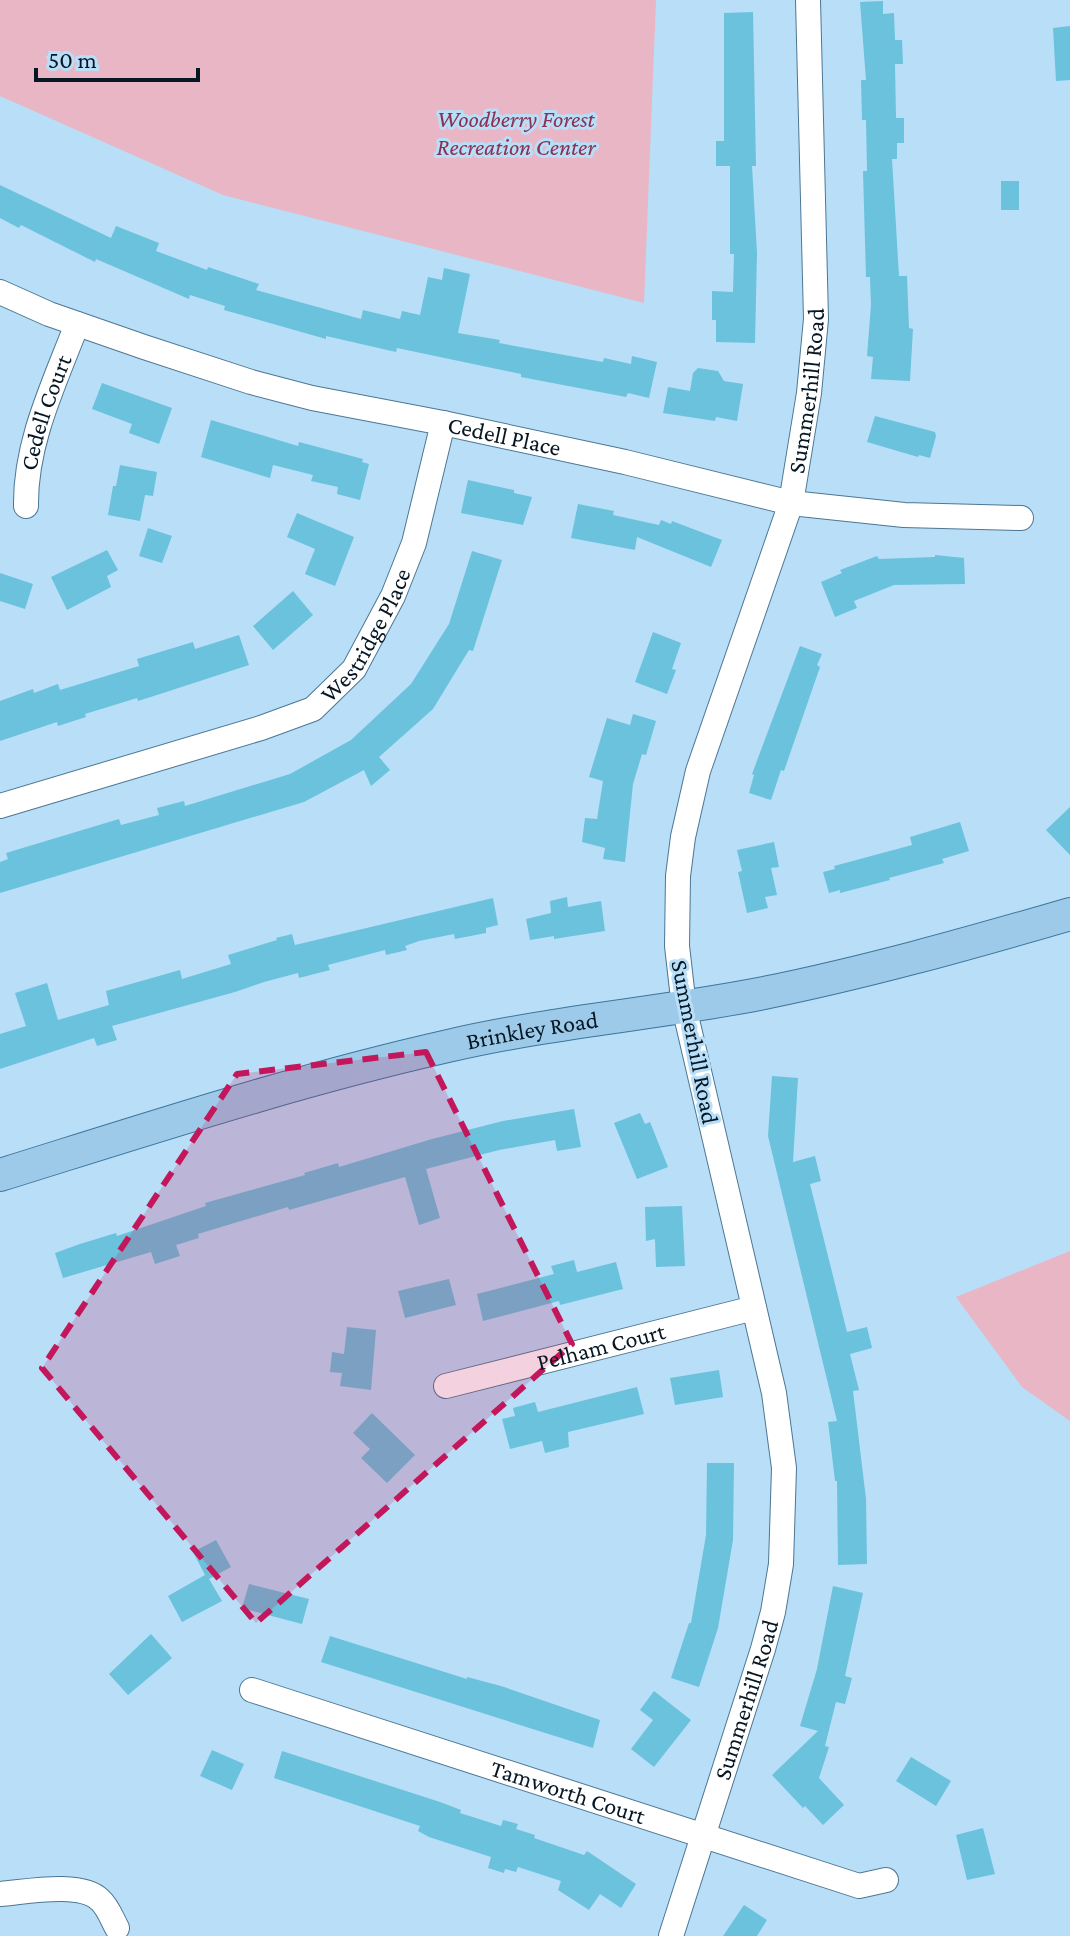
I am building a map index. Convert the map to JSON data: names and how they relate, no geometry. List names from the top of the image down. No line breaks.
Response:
{"streets":{"main road":["Brinkley Road"],"street":["Summerhill Road","Cedell Court","Cedell Place","Westridge Place","Pelham Court","Tamworth Court"]},"crossings":[["Summerhill Road","Cedell Place"],["Summerhill Road","Brinkley Road"],["Summerhill Road","Pelham Court"],["Summerhill Road","Tamworth Court"],["Cedell Court","Cedell Place"],["Cedell Place","Westridge Place"]],"parks":["Woodberry Forest Recreation Center"],"scale_bar":"50 m"}
